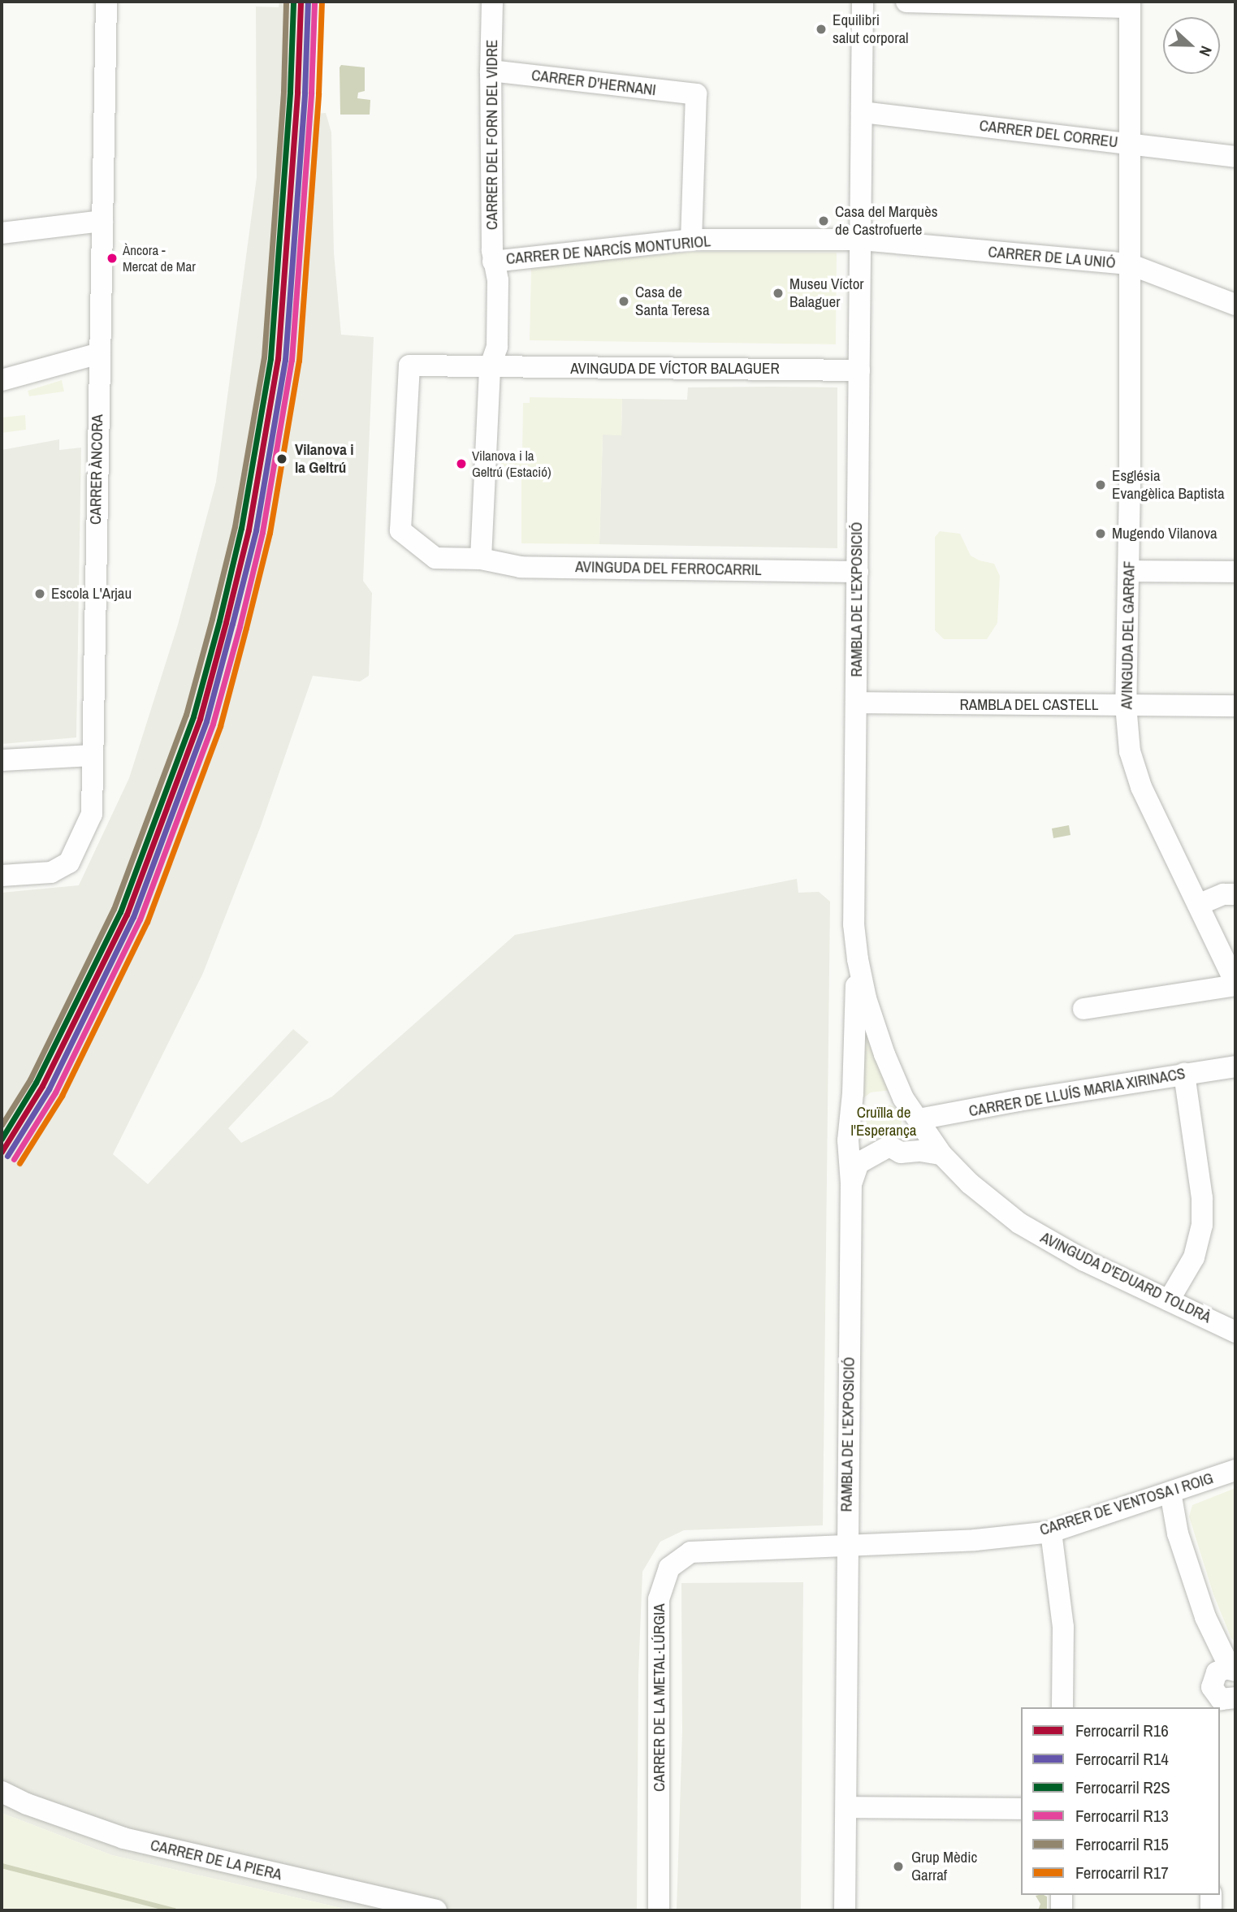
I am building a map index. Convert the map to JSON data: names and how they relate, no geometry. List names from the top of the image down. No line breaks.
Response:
{"streets":{"street":["CARRER D'HERNANI","CARRER DEL CORREU","CARRER DEL FORN DEL VIDRE","CARRER DE NARCÍS MONTURIOL","CARRER DE LA UNIÓ","AVINGUDA DE VÍCTOR BALAGUER","CARRER ÀNCORA","AVINGUDA DEL FERROCARRIL","RAMBLA DE L'EXPOSICIÓ","AVINGUDA DEL GARRAF","RAMBLA DEL CASTELL","CARRER DE LLUÍS MARIA XIRINACS","AVINGUDA D'EDUARD TOLDRÀ","CARRER DE VENTOSA I ROIG","CARRER DE LA METAL·LÚRGIA","CARRER DE LA PIERA"]},"crossings":[["CARRER D'HERNANI","CARRER DEL FORN DEL VIDRE"],["CARRER D'HERNANI","CARRER DE NARCÍS MONTURIOL"],["CARRER DEL CORREU","RAMBLA DE L'EXPOSICIÓ"],["CARRER DEL CORREU","AVINGUDA DEL GARRAF"],["CARRER DEL FORN DEL VIDRE","CARRER DE NARCÍS MONTURIOL"],["CARRER DEL FORN DEL VIDRE","AVINGUDA DE VÍCTOR BALAGUER"],["CARRER DEL FORN DEL VIDRE","AVINGUDA DEL FERROCARRIL"],["CARRER DE NARCÍS MONTURIOL","CARRER DE LA UNIÓ"],["CARRER DE NARCÍS MONTURIOL","RAMBLA DE L'EXPOSICIÓ"],["CARRER DE LA UNIÓ","RAMBLA DE L'EXPOSICIÓ"],["CARRER DE LA UNIÓ","AVINGUDA DEL GARRAF"],["AVINGUDA DE VÍCTOR BALAGUER","AVINGUDA DEL FERROCARRIL"],["AVINGUDA DE VÍCTOR BALAGUER","RAMBLA DE L'EXPOSICIÓ"],["AVINGUDA DEL FERROCARRIL","RAMBLA DE L'EXPOSICIÓ"],["RAMBLA DE L'EXPOSICIÓ","RAMBLA DEL CASTELL"],["RAMBLA DE L'EXPOSICIÓ","CARRER DE LLUÍS MARIA XIRINACS"],["RAMBLA DE L'EXPOSICIÓ","AVINGUDA D'EDUARD TOLDRÀ"],["RAMBLA DE L'EXPOSICIÓ","CARRER DE VENTOSA I ROIG"],["RAMBLA DE L'EXPOSICIÓ","CARRER DE LA METAL·LÚRGIA"],["AVINGUDA DEL GARRAF","RAMBLA DEL CASTELL"],["CARRER DE LLUÍS MARIA XIRINACS","AVINGUDA D'EDUARD TOLDRÀ"],["CARRER DE VENTOSA I ROIG","CARRER DE LA METAL·LÚRGIA"]],"parks":["Cruïlla de l'Esperança"],"places":["Equilibri salut corporal","Casa del Marquès de Castrofuerte","Àncora - Mercat de Mar","Museu Víctor Balaguer","Casa de Santa Teresa","Vilanova i la Geltrú","Vilanova i la Geltrú (Estació)","Església Evangèlica Baptista","Mugendo Vilanova","Escola L'Arjau","Grup Mèdic Garraf"],"lines":["rail line R16","rail line R14","rail line R2S","rail line R15","rail line R13","rail line R17"],"legend":["Ferrocarril R16","Ferrocarril R14","Ferrocarril R2S","Ferrocarril R13","Ferrocarril R15","Ferrocarril R17"],"north":"right"}
